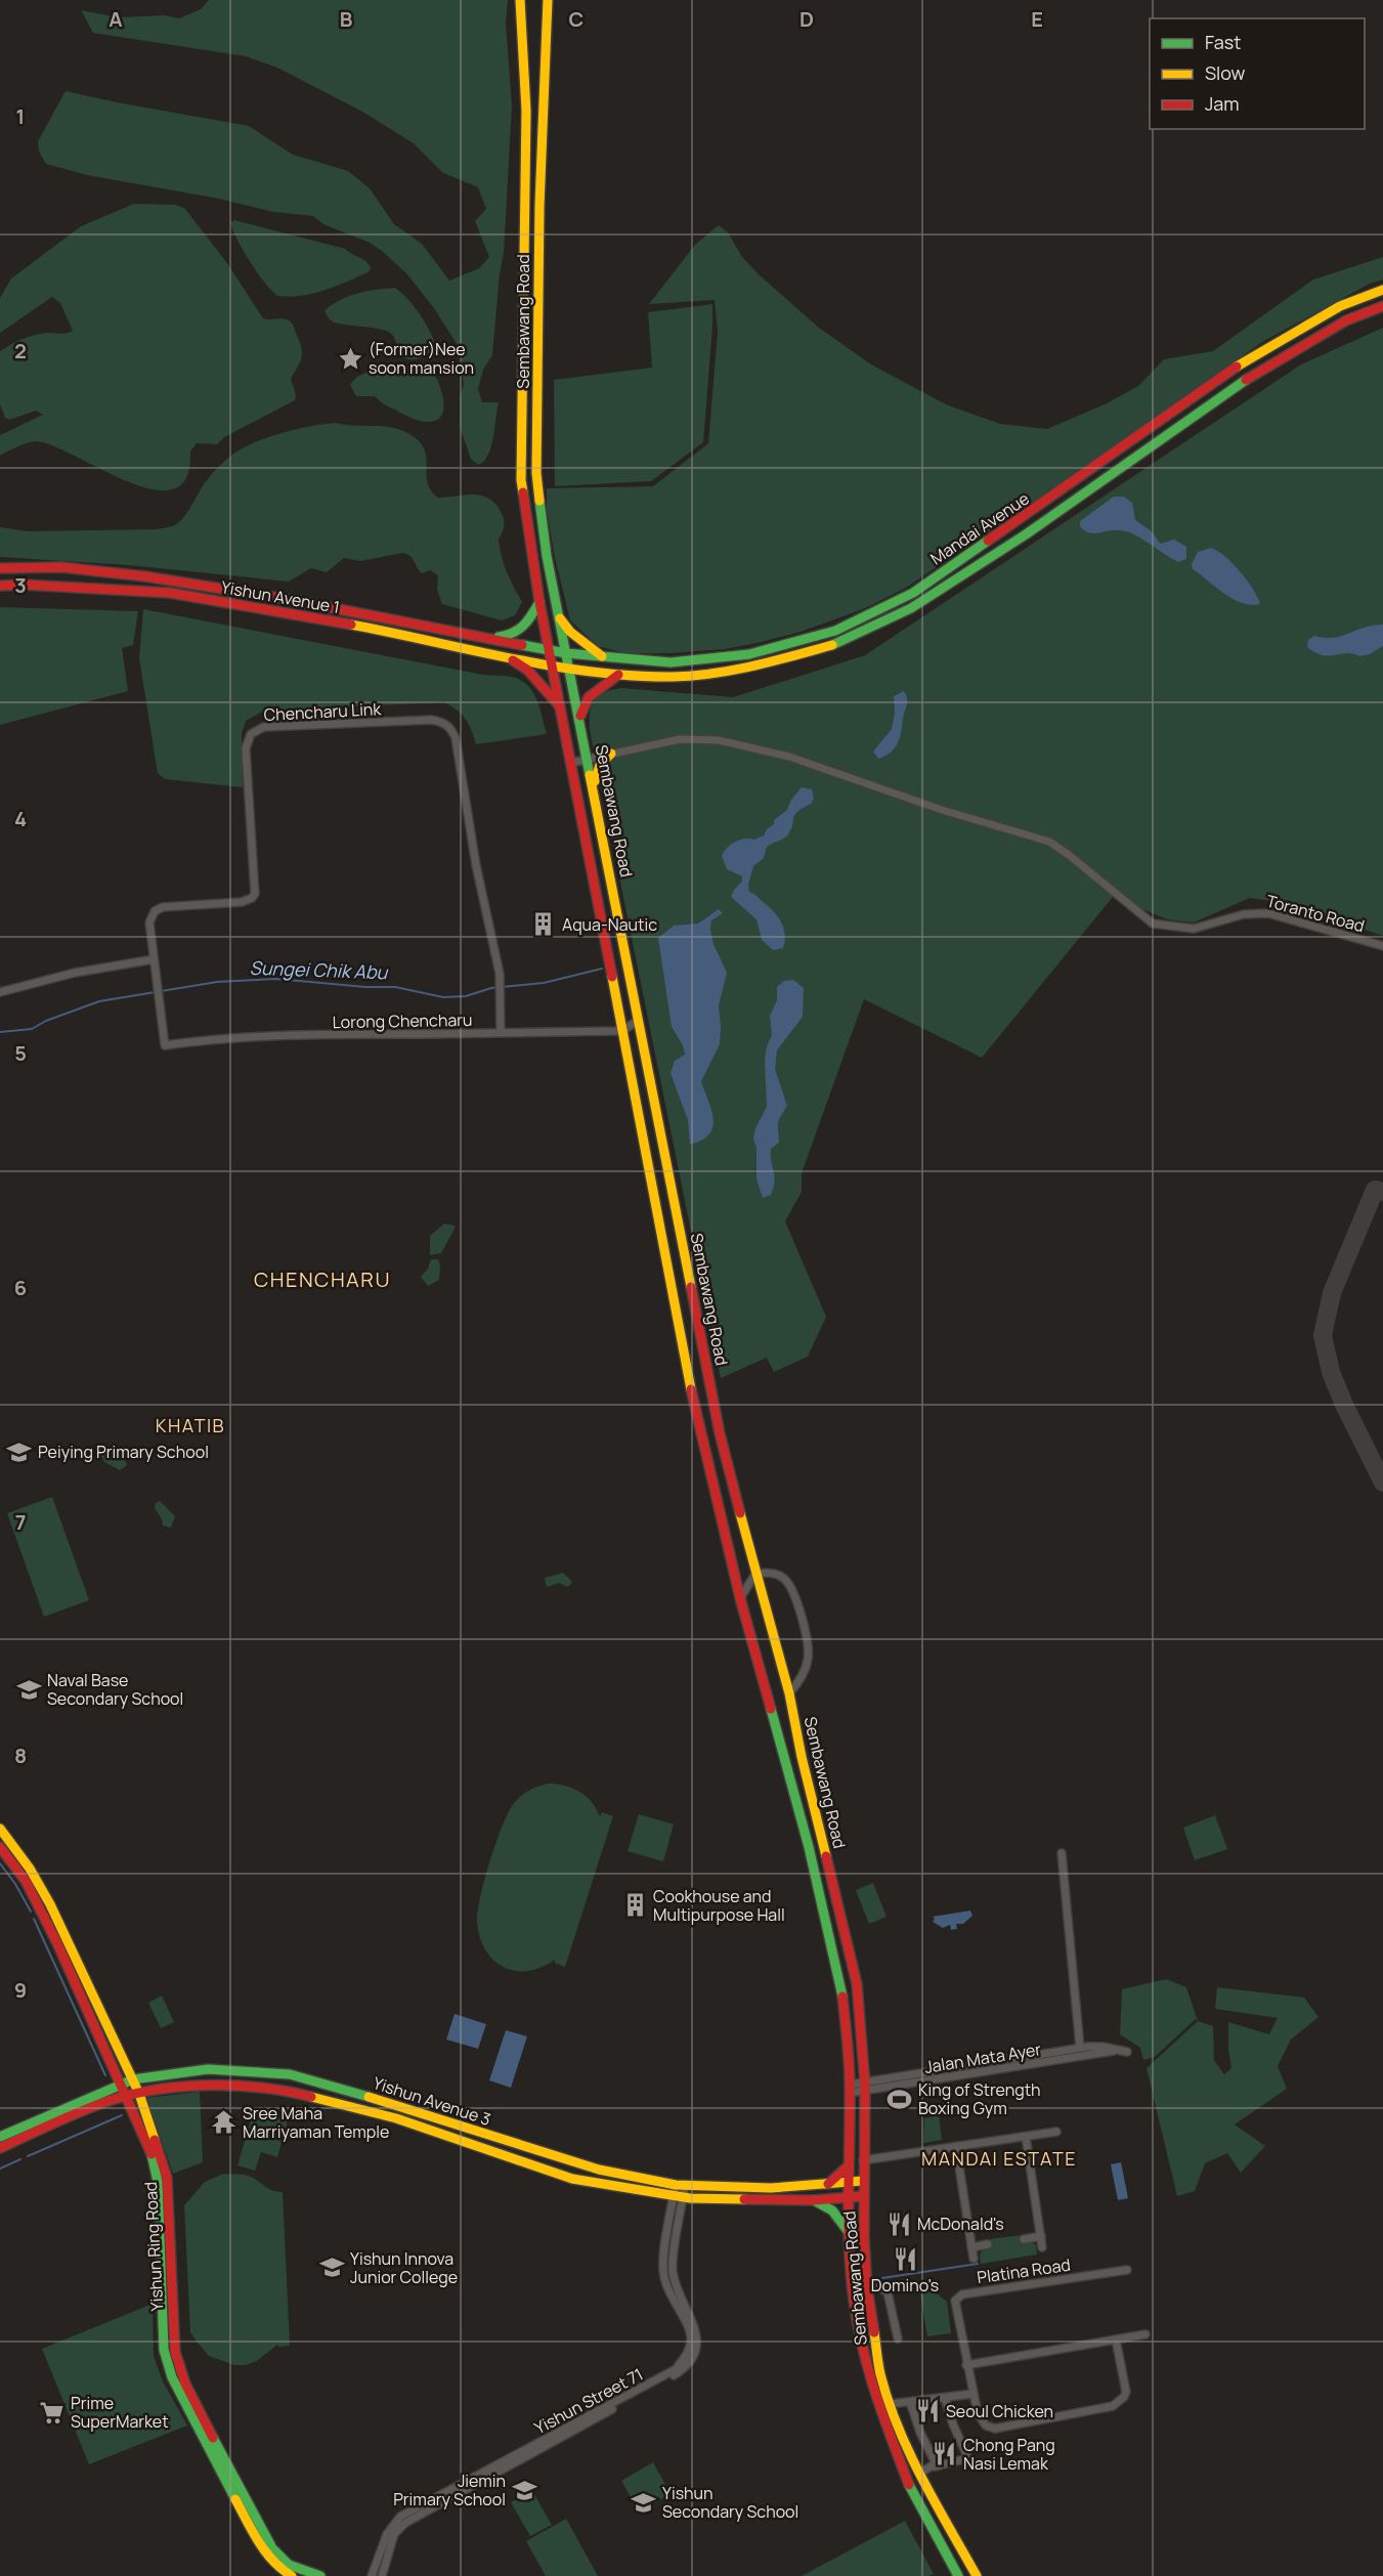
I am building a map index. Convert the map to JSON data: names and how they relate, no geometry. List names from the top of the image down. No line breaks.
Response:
{"streets":{"main road":["Sembawang Road","Mandai Avenue","Yishun Avenue 1","Yishun Avenue 3","Yishun Ring Road"],"street":["Chencharu Link","Toranto Road","Lorong Chencharu","Jalan Mata Ayer","Platina Road","Yishun Street 71"]},"crossings":[["Sembawang Road","Mandai Avenue"],["Sembawang Road","Yishun Avenue 1"],["Sembawang Road","Toranto Road"],["Sembawang Road","Lorong Chencharu"],["Sembawang Road","Jalan Mata Ayer"],["Sembawang Road","Yishun Avenue 3"],["Mandai Avenue","Yishun Avenue 1"],["Chencharu Link","Lorong Chencharu"],["Yishun Avenue 3","Yishun Ring Road"],["Yishun Avenue 3","Yishun Street 71"]],"districts":["CHENCHARU","KHATIB","MANDAI ESTATE"],"water":["Sungei Chik Abu"],"places":{"place":["(Former)Nee soon mansion"],"building":["Aqua-Nautic","Cookhouse and Multipurpose Hall"],"school or university":["Peiying Primary School","Naval Base Secondary School","Yishun Innova Junior College","Jiemin Primary School","Yishun Secondary School"],"sports":["King of Strength Boxing Gym"],"temple":["Sree Maha Marriyaman Temple"],"restaurant":["McDonald's","Domino's","Seoul Chicken","Chong Pang Nasi Lemak"],"supermarket":["Prime SuperMarket"]},"legend":["Fast","Slow","Jam"],"grid":{"columns":["A","B","C","D","E"],"rows":["1","2","3","4","5","6","7","8","9"]}}
